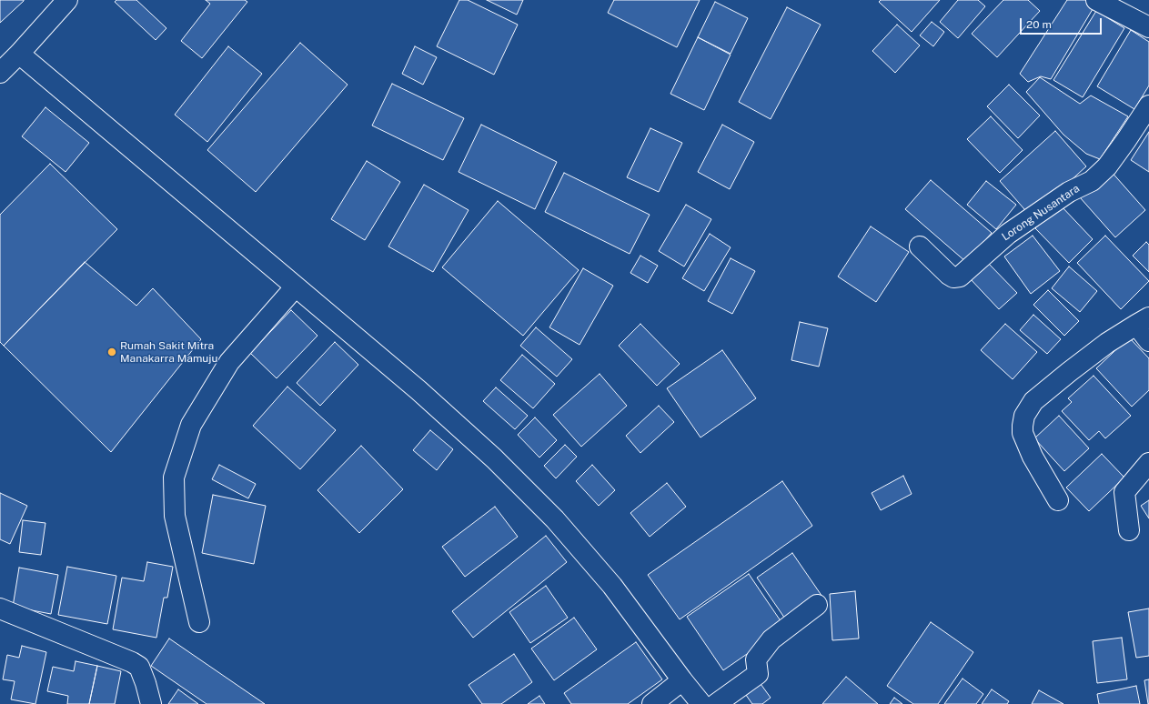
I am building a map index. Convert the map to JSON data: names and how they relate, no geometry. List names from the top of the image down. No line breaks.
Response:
{"streets":{"street":["Lorong Nusantara"]},"places":["Rumah Sakit Mitra Manakarra Mamuju"],"scale_bar":"20 m"}
